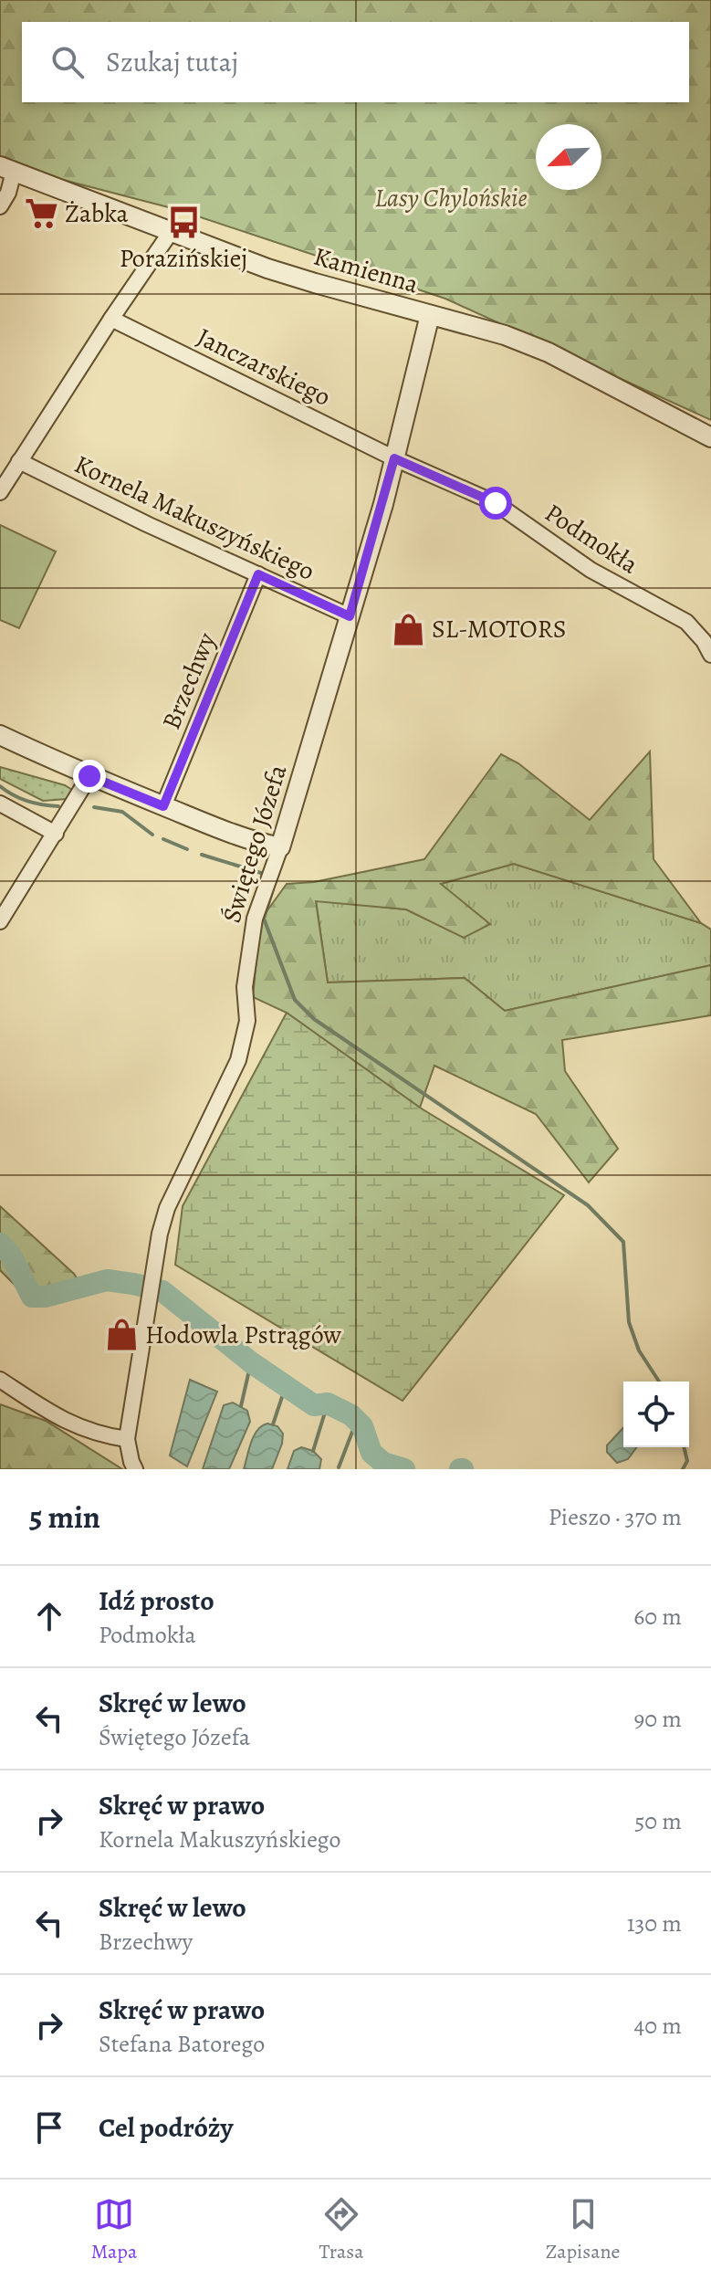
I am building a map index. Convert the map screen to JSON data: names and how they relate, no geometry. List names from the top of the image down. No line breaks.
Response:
{"streets":{"street":["Kamienna","Janczarskiego","Kornela Makuszyńskiego","Podmokła","Brzechwy","Świętego Józefa"]},"crossings":[["Kamienna","Świętego Józefa"],["Janczarskiego","Podmokła"],["Janczarskiego","Świętego Józefa"],["Kornela Makuszyńskiego","Brzechwy"],["Kornela Makuszyńskiego","Świętego Józefa"],["Podmokła","Świętego Józefa"]],"parks":["Lasy Chylońskie"],"places":{"supermarket":["Żabka"],"bus stop":["Porazińskiej"],"shop":["SL-MOTORS","Hodowla Pstrągów"]},"north":"bottom left","page":{"search":"Szukaj tutaj","heading":["5 min","Pieszo · 370 m"],"list":[["Idź prosto","Podmokła","60 m"],["Skręć w lewo","Świętego Józefa","90 m"],["Skręć w prawo","Kornela Makuszyńskiego","50 m"],["Skręć w lewo","Brzechwy","130 m"],["Skręć w prawo","Stefana Batorego","40 m"],"Cel podróży"],"nav":["Mapa","Trasa","Zapisane"]}}
